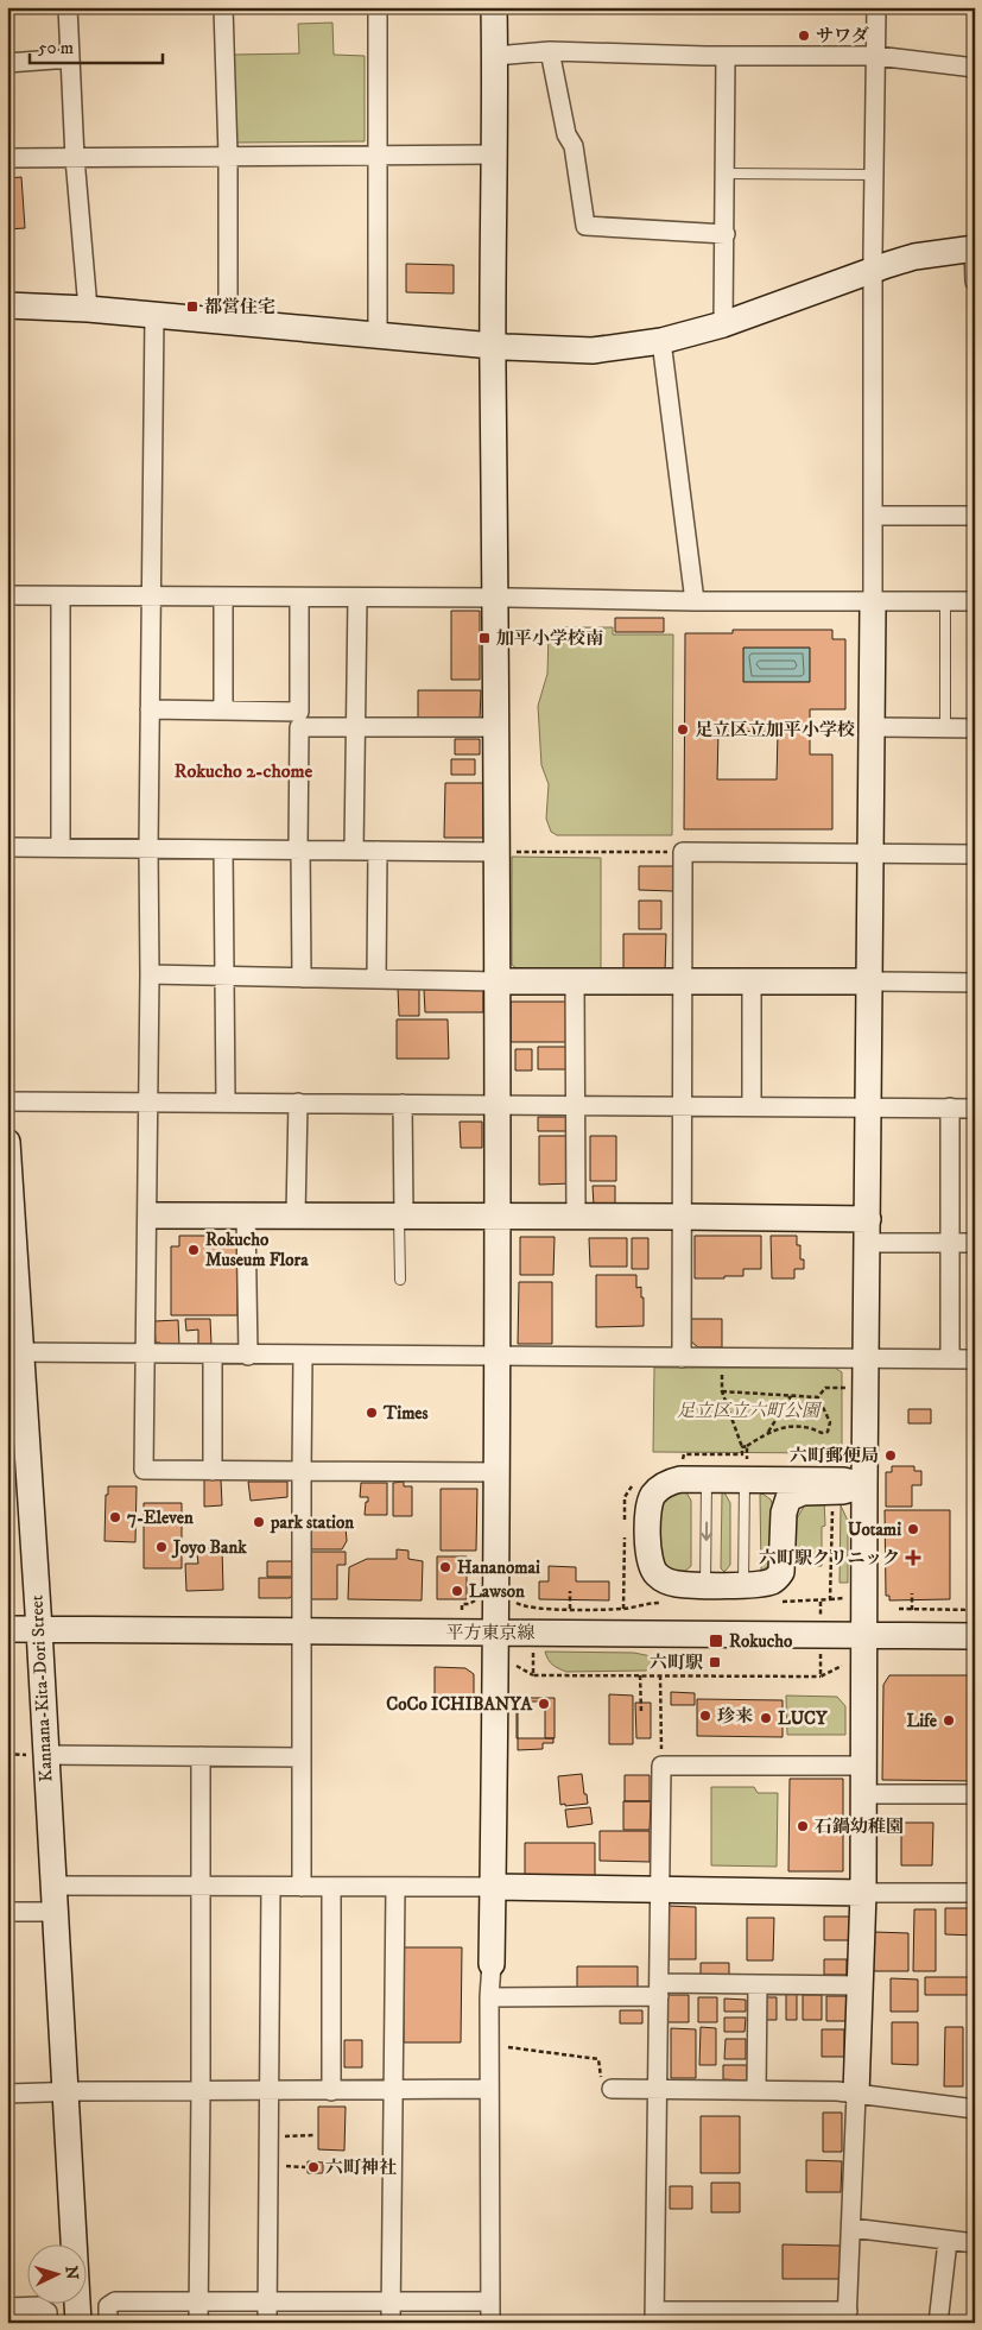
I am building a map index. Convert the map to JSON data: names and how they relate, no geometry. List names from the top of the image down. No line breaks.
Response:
{"streets":{"street":["平方東京線","Kannana-Kita-Dori Street"]},"crossings":[["平方東京線","Kannana-Kita-Dori Street"]],"districts":["Rokucho 2-chome"],"parks":["足立区立六町公園"],"places":{"other":["サワダ","足立区立加平小学校","Rokucho Museum Flora","Times","六町郵便局","7-Eleven","park station","Uotami","Joyo Bank","Hananomai","Lawson","CoCo ICHIBANYA","珍来","LUCY","Life","石鍋幼稚園","六町神社"],"transit":["都営住宅","加平小学校南","Rokucho","六町駅"],"health":["六町駅クリニック"]},"scale_bar":"50 m","north":"right"}
